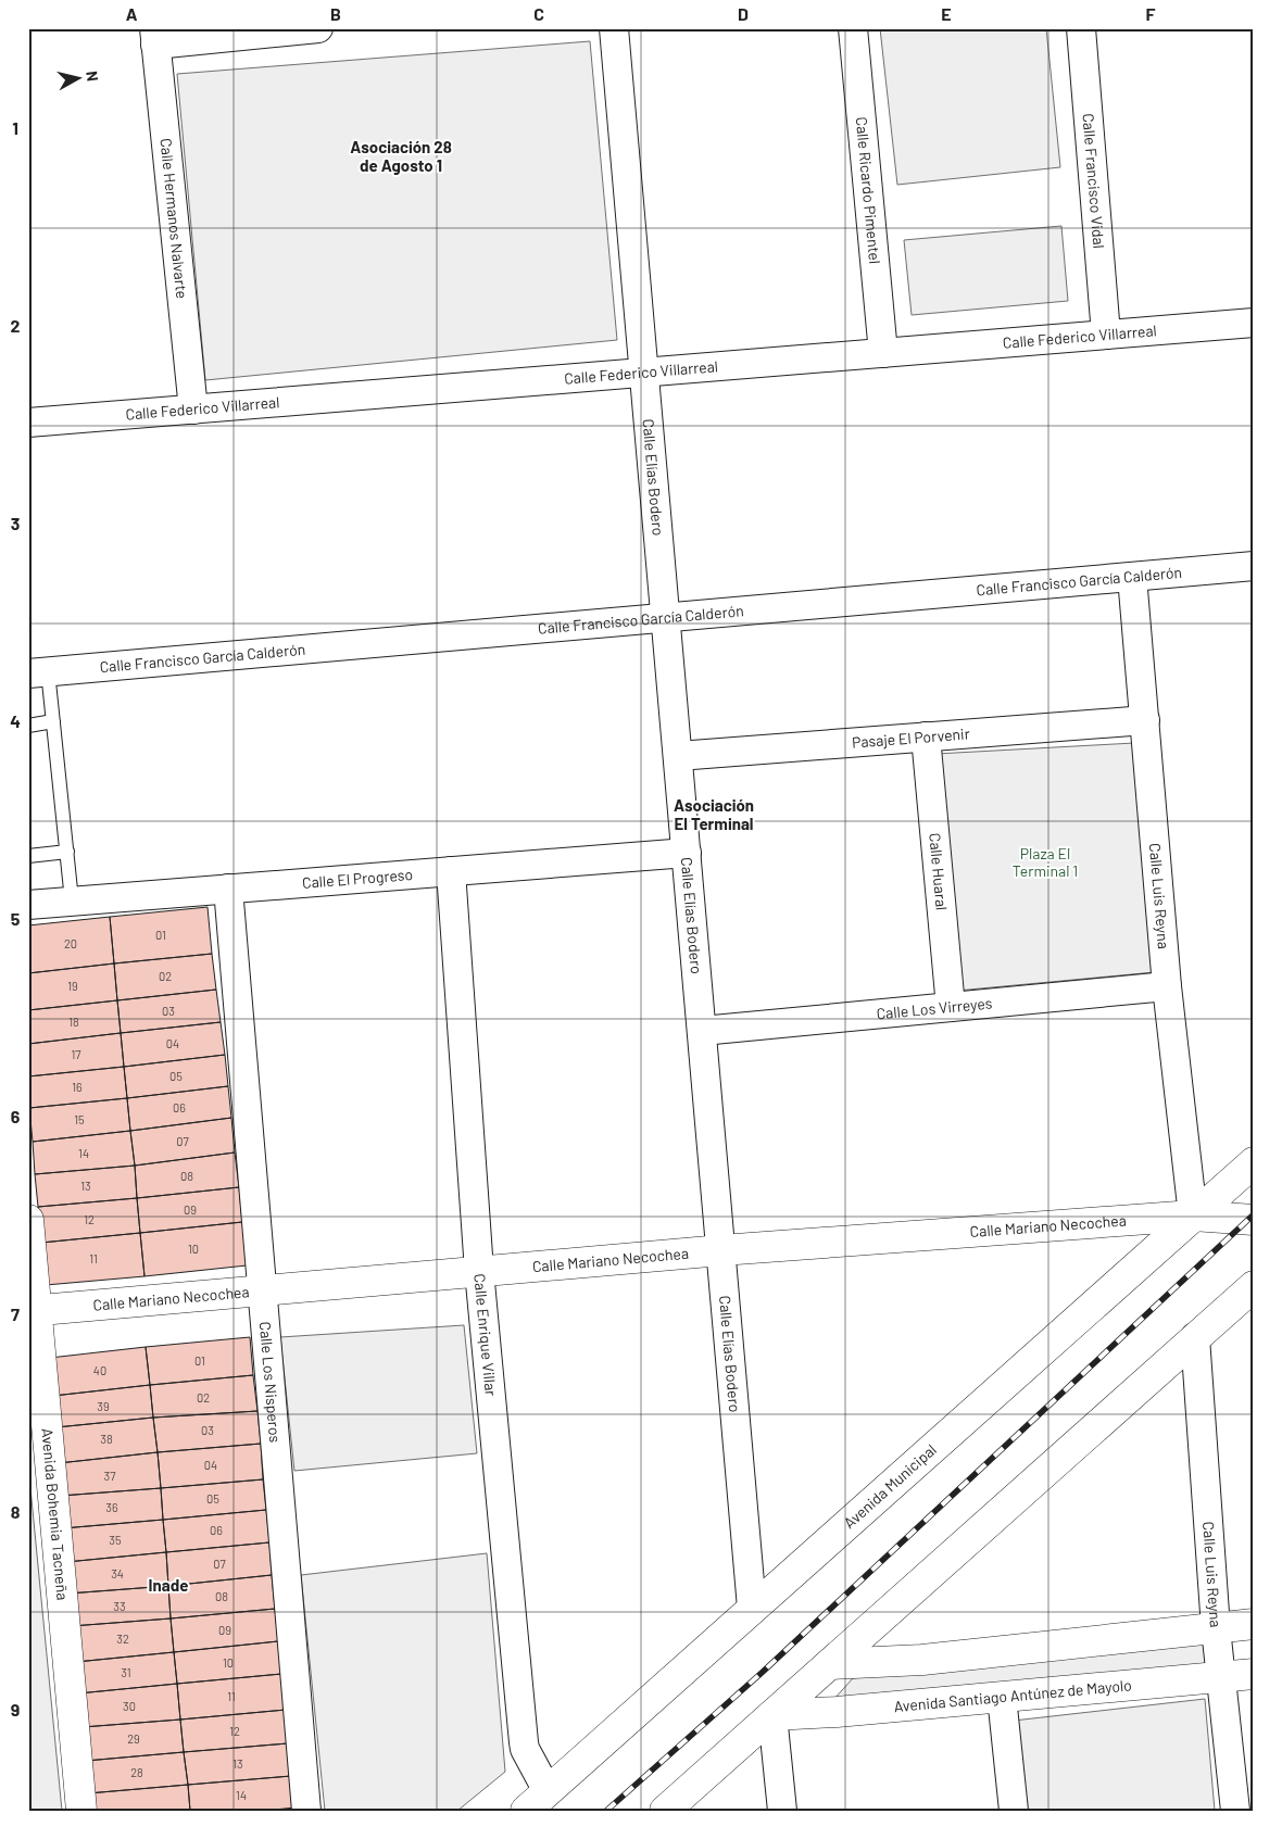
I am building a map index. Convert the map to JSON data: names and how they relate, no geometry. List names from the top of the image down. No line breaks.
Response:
{"streets":{"main road":["Calle Mariano Necochea","Avenida Municipal","Avenida Bohemia Tacneña","Avenida Santiago Antúnez de Mayolo"],"street":["Calle Francisco Vidal","Calle Ricardo Pimentel","Calle Hermanos Nalvarte","Calle Federico Villarreal","Calle Elías Bodero","Calle Francisco García Calderón","Pasaje El Porvenir","Calle Huaral","Calle El Progreso","Calle Luis Reyna","Calle Los Virreyes","Calle Enrique Villar","Calle Los Nisperos"]},"crossings":[["Calle Francisco Vidal","Calle Federico Villarreal"],["Calle Ricardo Pimentel","Calle Federico Villarreal"],["Calle Hermanos Nalvarte","Calle Federico Villarreal"],["Calle Federico Villarreal","Calle Elías Bodero"],["Calle Elías Bodero","Calle Francisco García Calderón"],["Calle Elías Bodero","Pasaje El Porvenir"],["Calle Elías Bodero","Calle El Progreso"],["Calle Elías Bodero","Calle Los Virreyes"],["Calle Elías Bodero","Calle Mariano Necochea"],["Calle Elías Bodero","Avenida Municipal"],["Calle Francisco García Calderón","Calle Luis Reyna"],["Pasaje El Porvenir","Calle Huaral"],["Pasaje El Porvenir","Calle Luis Reyna"],["Calle Huaral","Calle Los Virreyes"],["Calle El Progreso","Calle Enrique Villar"],["Calle El Progreso","Calle Los Nisperos"],["Calle Luis Reyna","Calle Los Virreyes"],["Calle Luis Reyna","Calle Mariano Necochea"],["Calle Luis Reyna","Avenida Municipal"],["Calle Luis Reyna","Avenida Santiago Antúnez de Mayolo"],["Calle Mariano Necochea","Calle Enrique Villar"],["Calle Mariano Necochea","Calle Los Nisperos"],["Calle Mariano Necochea","Avenida Municipal"],["Calle Mariano Necochea","Avenida Bohemia Tacneña"],["Calle Enrique Villar","Avenida Municipal"]],"districts":["Asociación 28 de Agosto 1","Asociación El Terminal","Inade"],"parks":["Plaza El Terminal 1"],"house_numbers":["01","20","02","19","03","18","04","17","05","16","06","15","07","14","08","13","09","12","10","11","01","40","02","39","03","38","04","37","05","36","06","35","07","34","08","33","09","32","10","31","11","30","12","29","13","28","14"],"north":"right","grid":{"columns":["A","B","C","D","E","F"],"rows":["1","2","3","4","5","6","7","8","9"]}}
